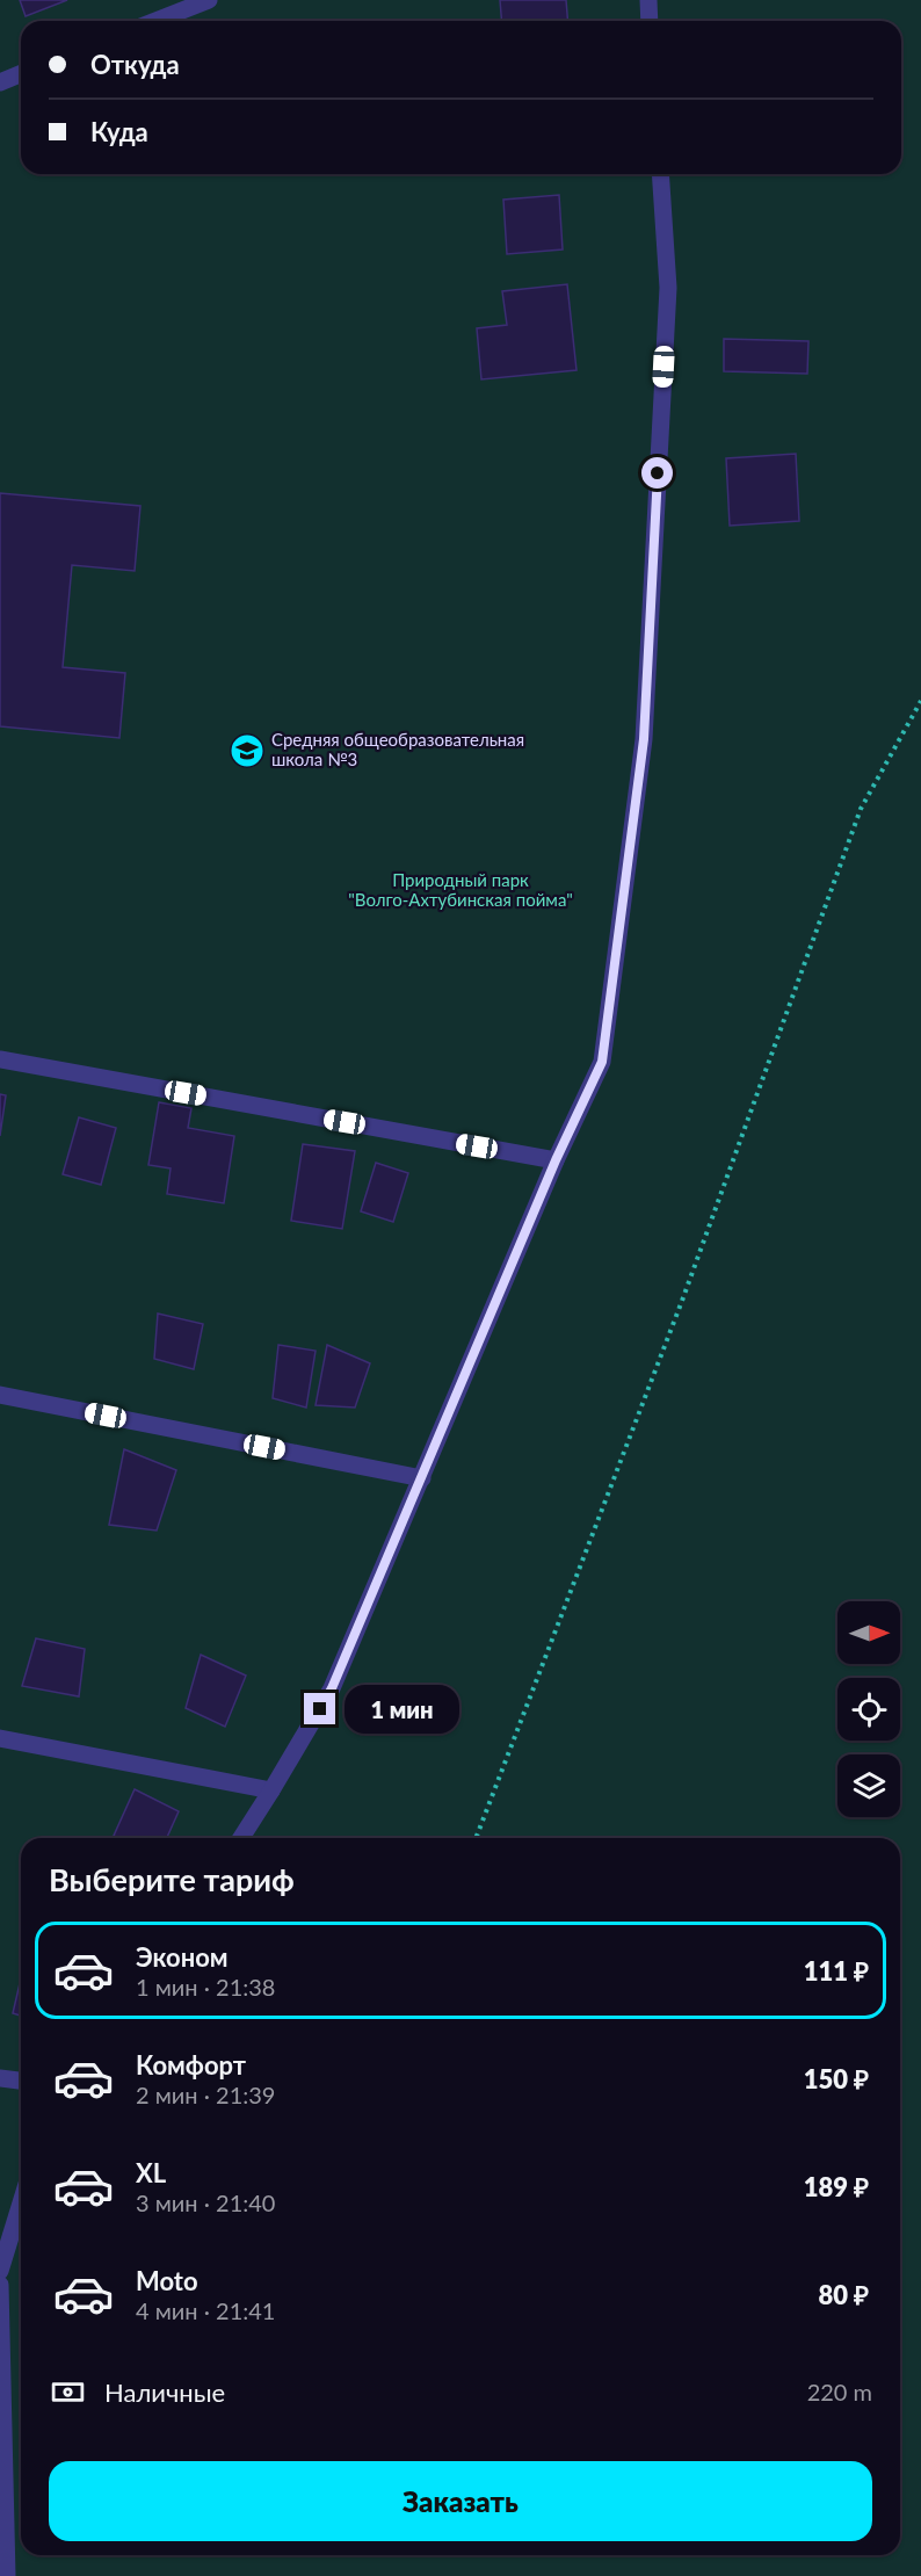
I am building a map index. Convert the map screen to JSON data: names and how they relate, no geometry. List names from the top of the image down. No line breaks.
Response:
{"parks":["Природный парк \"Волго-Ахтубинская пойма\""],"places":{"school or university":["Средняя общеобразовательная школа №3"]},"north":"right","page":{"banner":["Откуда","Куда"],"bubble":"1 мин","heading":"Выберите тариф","list":[{"name":"Эконом","note":"1 мин · 21:38","value":"111 ₽"},{"name":"Комфорт","note":"2 мин · 21:39","value":"150 ₽"},{"name":"XL","note":"3 мин · 21:40","value":"189 ₽"},{"name":"Moto","note":"4 мин · 21:41","value":"80 ₽"}],"pay":["Наличные","220 m"],"buttons":"Заказать"}}
